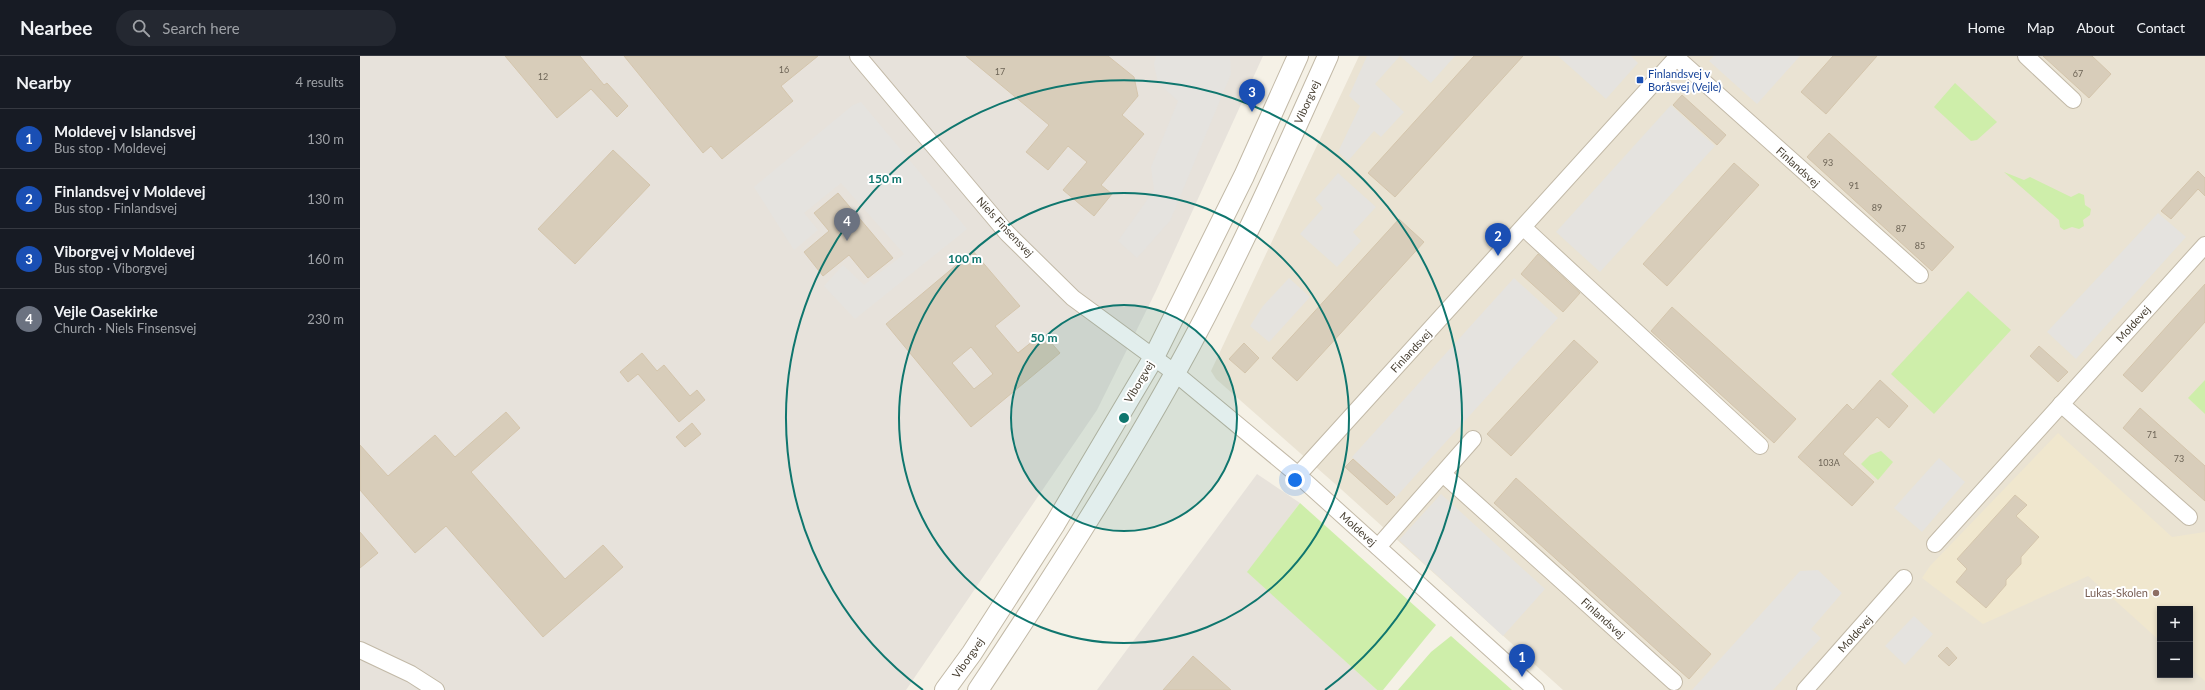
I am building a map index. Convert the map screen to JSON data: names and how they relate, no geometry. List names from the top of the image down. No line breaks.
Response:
{"streets":{"street":["Viborgvej","Finlandsvej","Niels Finsensvej","Moldevej"]},"crossings":[["Viborgvej","Niels Finsensvej"],["Viborgvej","Moldevej"],["Finlandsvej","Moldevej"],["Niels Finsensvej","Moldevej"]],"places":{"transit":["Finlandsvej v Boråsvej (Vejle)"],"other":["Lukas-Skolen"]},"house_numbers":["16","17","67","12","93","91","89","87","85","71","73","103A"],"page":{"header":"Nearbee","search":"Search here","nav":["Home","Map","About","Contact"],"heading":["Nearby","4 results"],"pins":["3","4","2","1"],"list":[{"mark":"1","name":"Moldevej v Islandsvej","note":"Bus stop · Moldevej","value":"130 m"},{"mark":"2","name":"Finlandsvej v Moldevej","note":"Bus stop · Finlandsvej","value":"130 m"},{"mark":"3","name":"Viborgvej v Moldevej","note":"Bus stop · Viborgvej","value":"160 m"},{"mark":"4","name":"Vejle Oasekirke","note":"Church · Niels Finsensvej","value":"230 m"}],"map_buttons":["+","−"]},"rings":["150 m","100 m","50 m"]}
